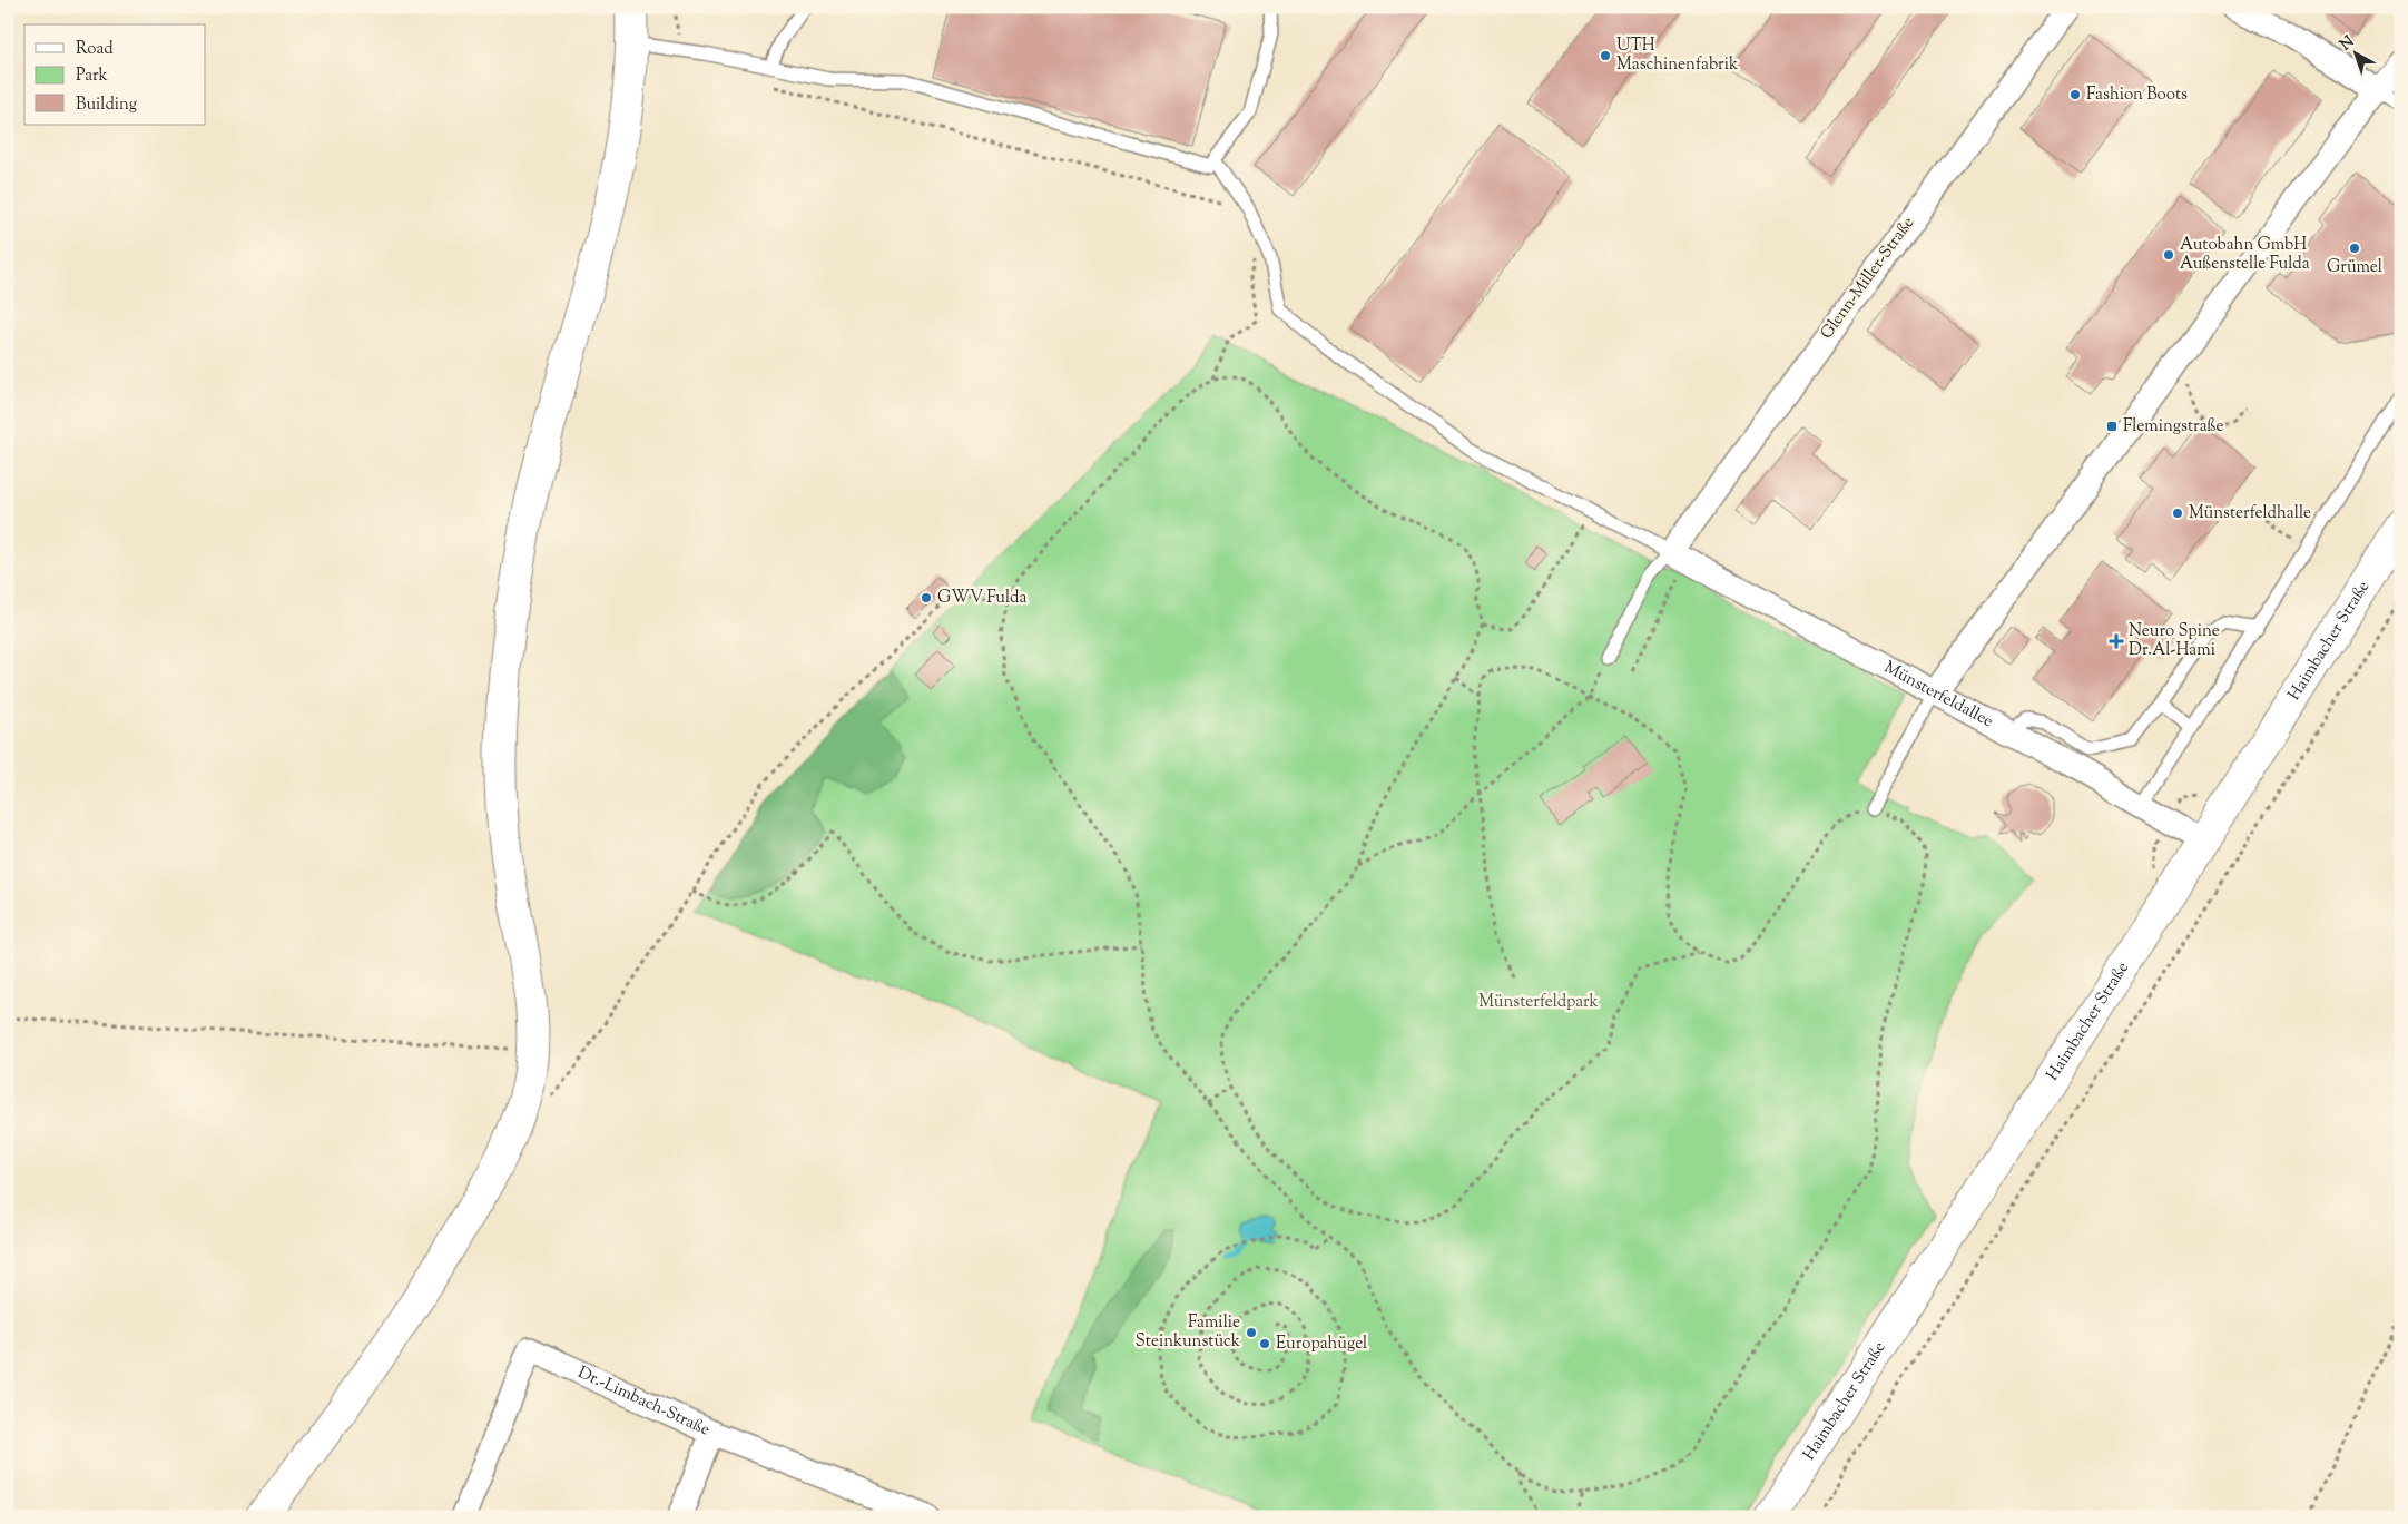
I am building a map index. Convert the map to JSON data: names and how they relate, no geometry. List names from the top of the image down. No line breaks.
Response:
{"streets":{"street":["Glenn-Miller-Straße","Haimbacher Straße","Münsterfeldallee","Dr.-Limbach-Straße"]},"crossings":[["Glenn-Miller-Straße","Münsterfeldallee"],["Haimbacher Straße","Münsterfeldallee"]],"parks":["Münsterfeldpark"],"places":{"other":["UTH Maschinenfabrik","Fashion Boots","Grümel","Autobahn GmbH Außenstelle Fulda","Münsterfeldhalle","GWV Fulda","Familie Steinkunstück","Europahügel"],"transit":["Flemingstraße"],"health":["Neuro Spine Dr.Al-Hami"]},"legend":["Road","Park","Building"],"north":"top left"}
